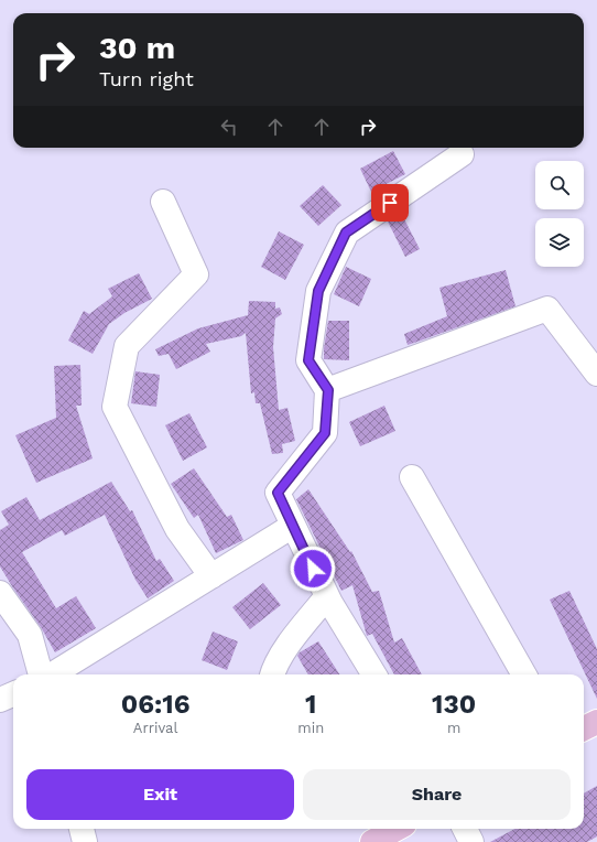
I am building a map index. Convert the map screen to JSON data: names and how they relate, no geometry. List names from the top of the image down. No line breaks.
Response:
{"page":{"turn":["30 m","Turn right"],"eta":["06:16","Arrival","1","min","130","m"],"buttons":["Exit","Share"]}}
